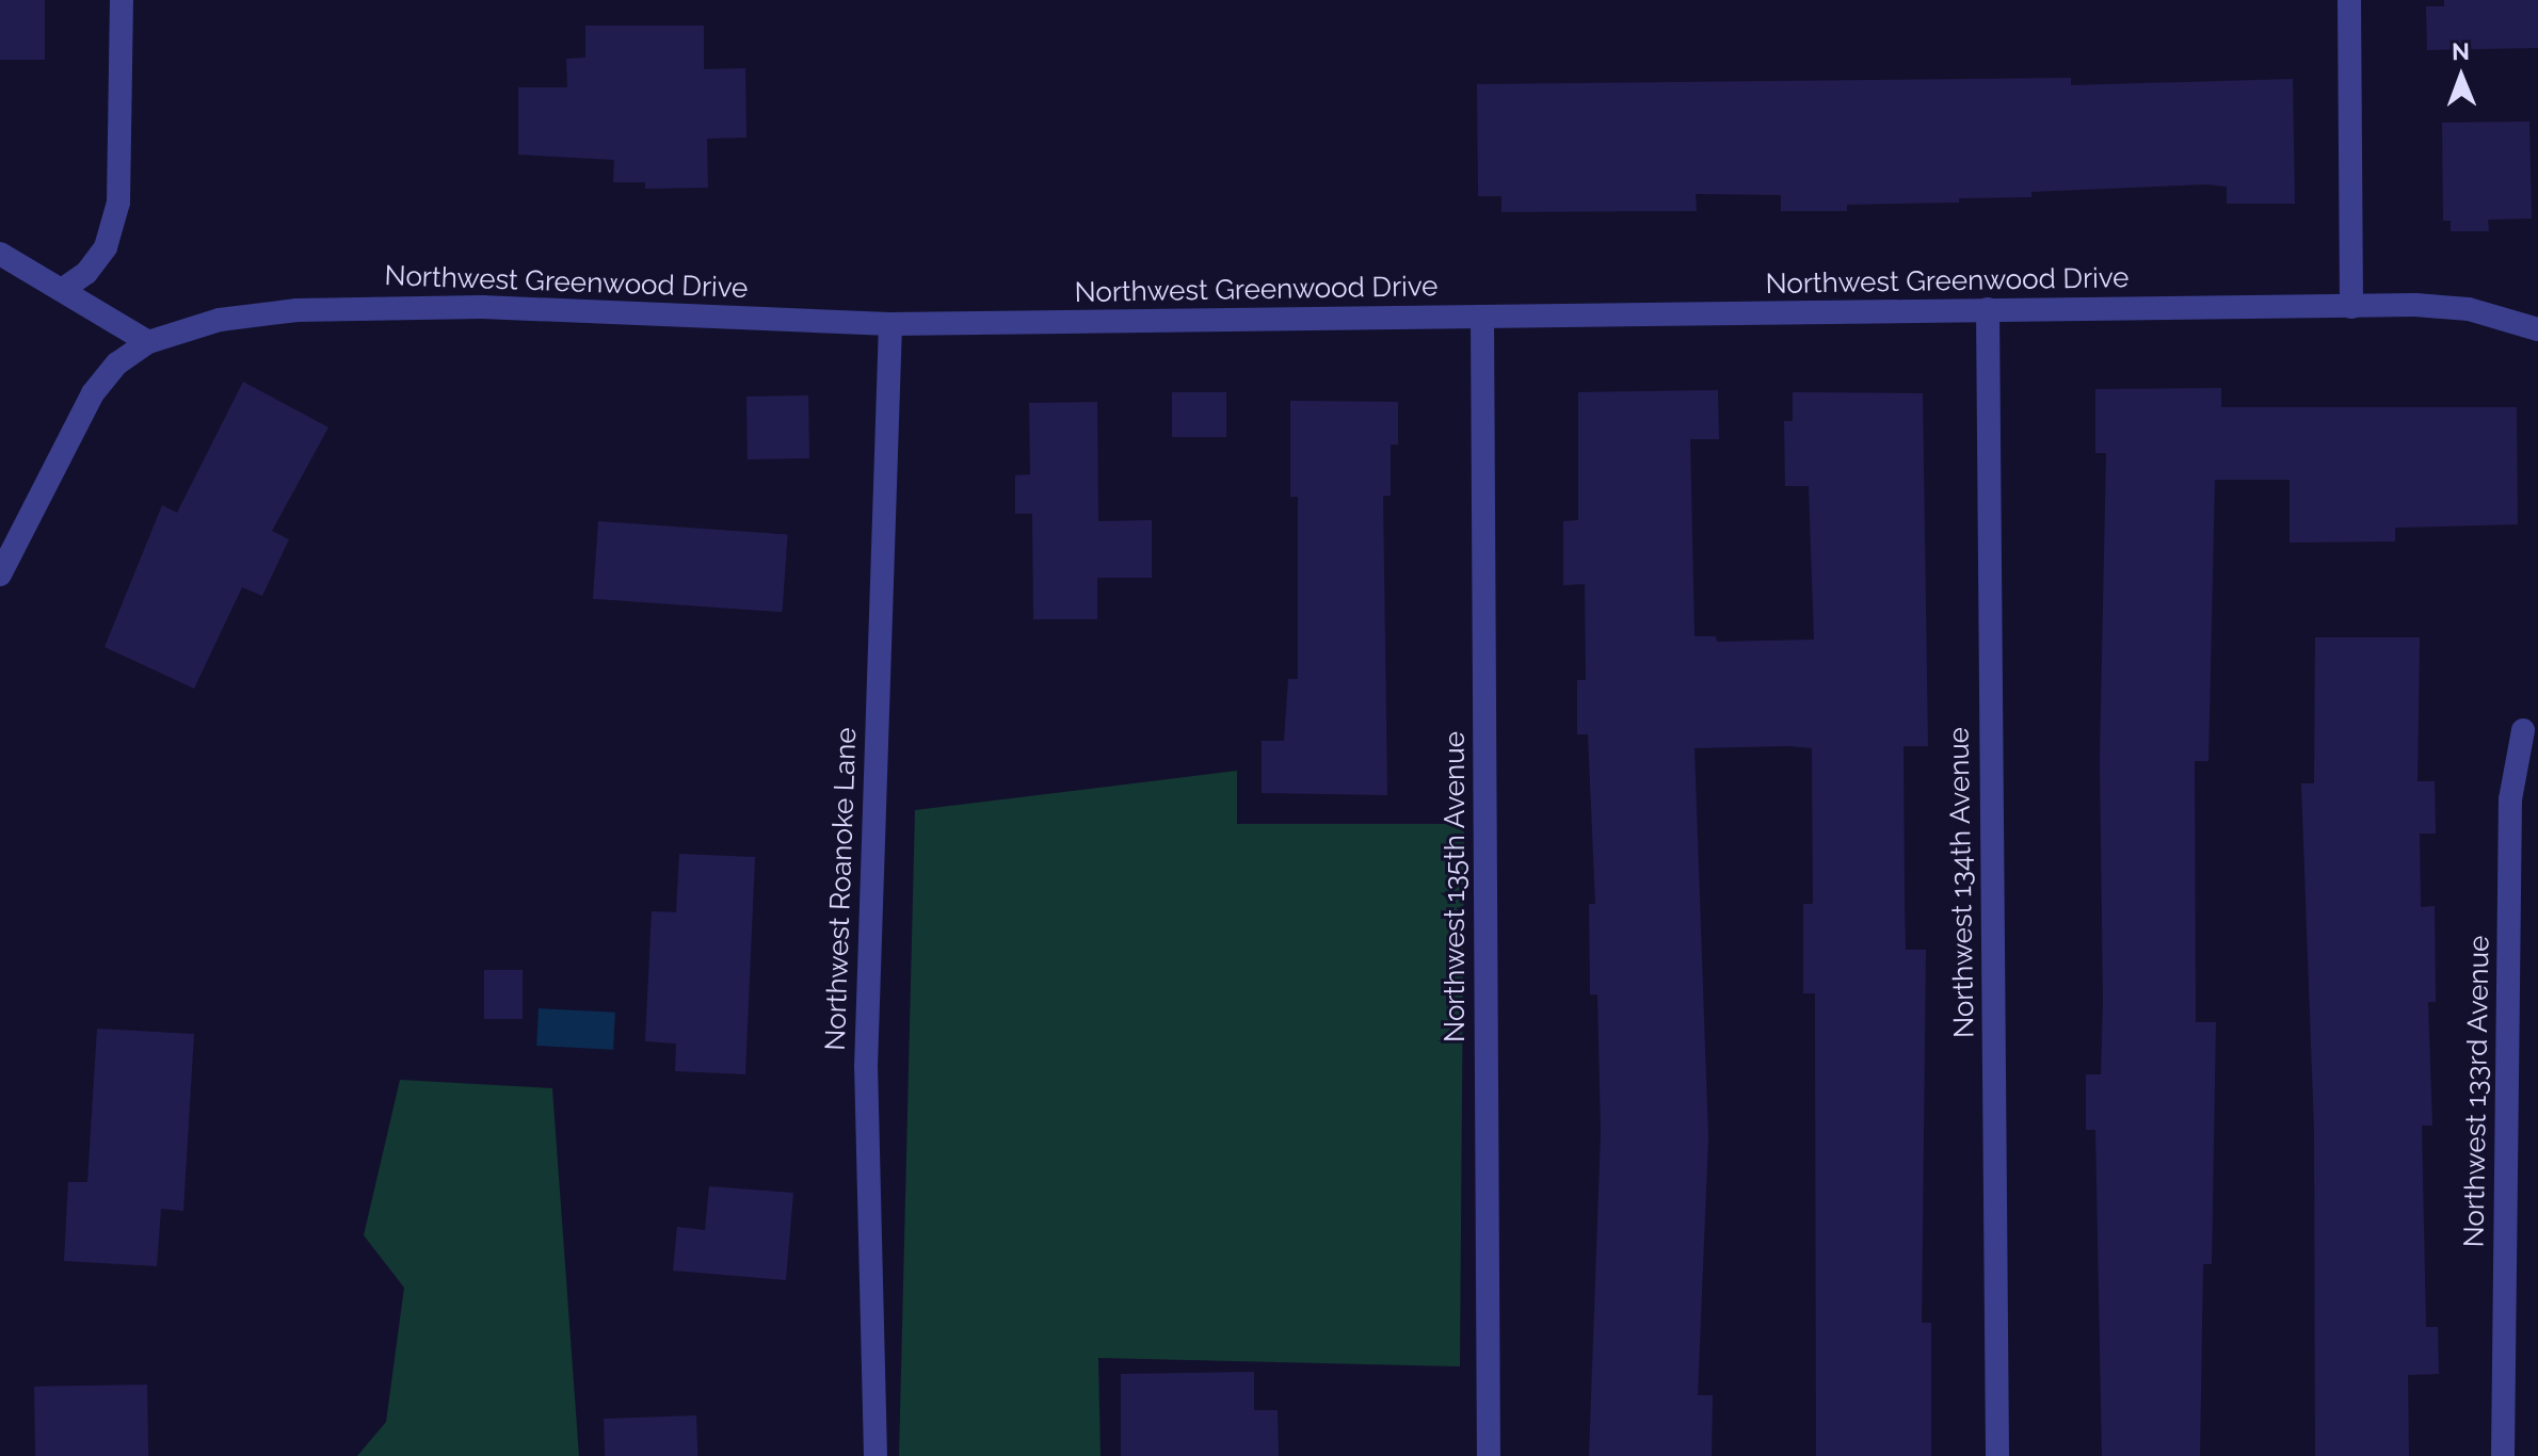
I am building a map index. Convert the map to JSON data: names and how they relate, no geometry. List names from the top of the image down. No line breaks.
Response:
{"streets":{"street":["Northwest Greenwood Drive","Northwest 134th Avenue","Northwest 135th Avenue","Northwest Roanoke Lane","Northwest 133rd Avenue"]},"crossings":[["Northwest Greenwood Drive","Northwest 134th Avenue"],["Northwest Greenwood Drive","Northwest 135th Avenue"],["Northwest Greenwood Drive","Northwest Roanoke Lane"]],"north":"top"}
